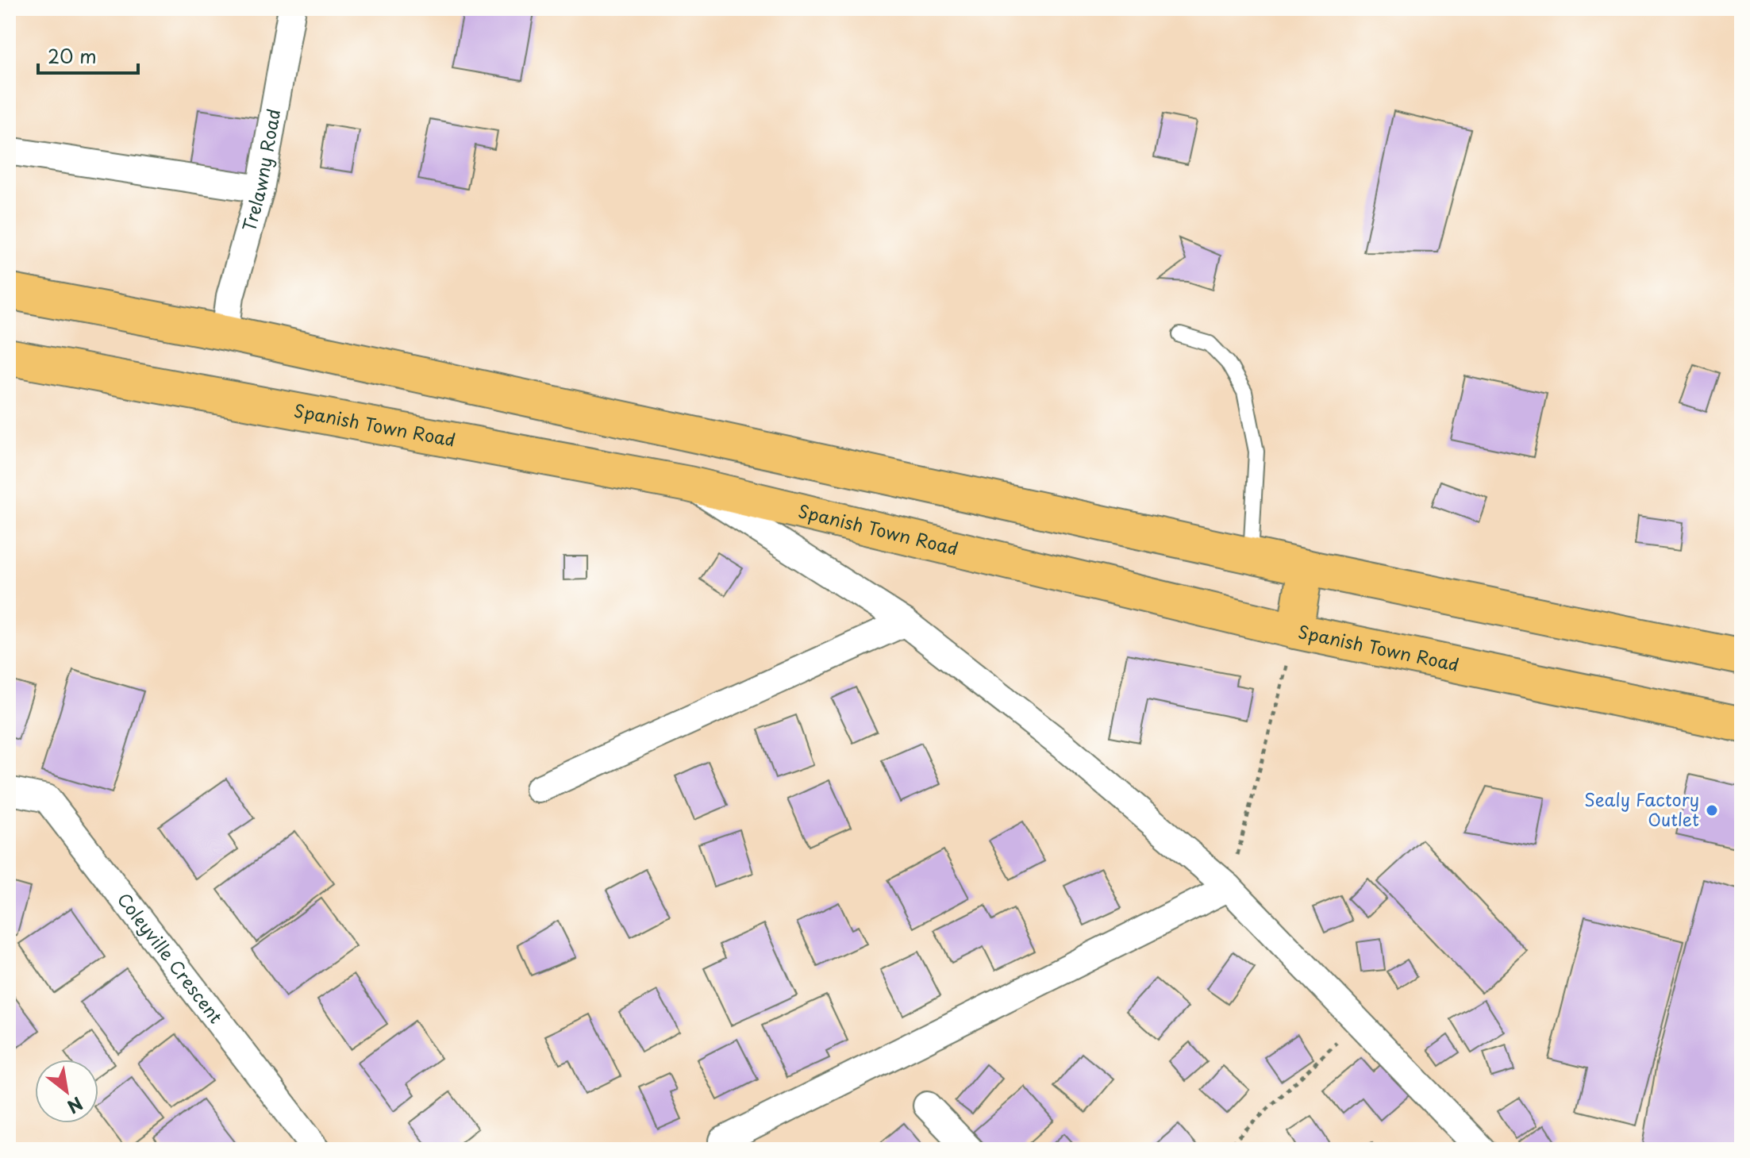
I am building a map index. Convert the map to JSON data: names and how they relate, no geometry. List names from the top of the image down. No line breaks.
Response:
{"streets":{"highway":["Spanish Town Road"],"street":["Trelawny Road","Coleyville Crescent"]},"places":["Sealy Factory Outlet"],"scale_bar":"20 m","north":"bottom right"}
